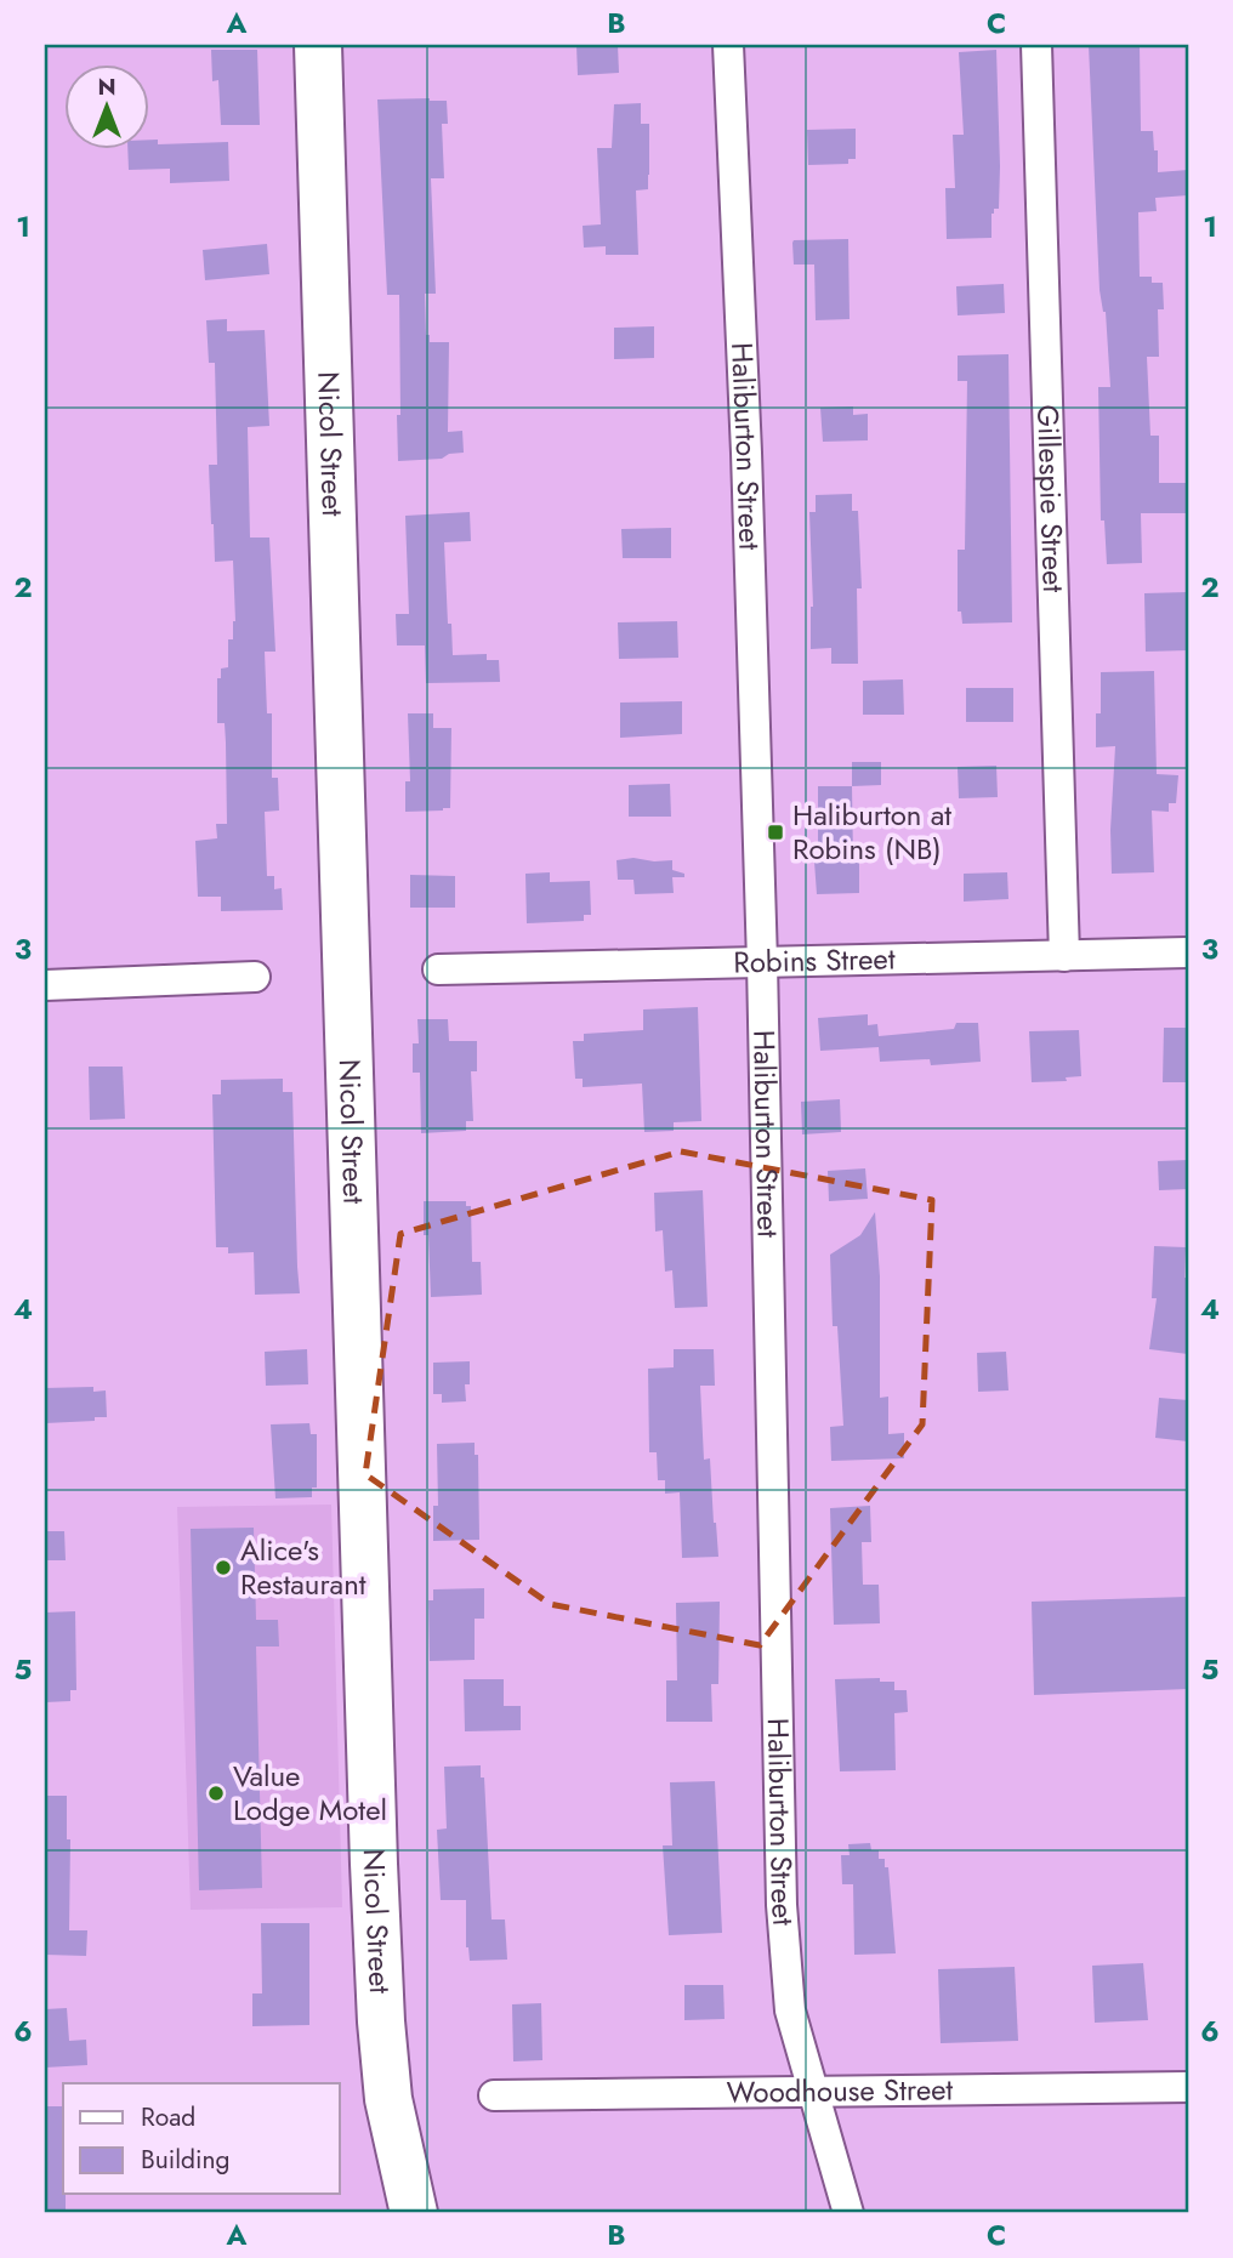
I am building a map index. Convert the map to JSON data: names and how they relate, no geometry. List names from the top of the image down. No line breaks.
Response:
{"streets":{"highway":["Nicol Street"],"street":["Haliburton Street","Gillespie Street","Robins Street","Woodhouse Street"]},"crossings":[["Haliburton Street","Robins Street"],["Haliburton Street","Woodhouse Street"],["Gillespie Street","Robins Street"]],"places":{"transit":["Haliburton at Robins (NB)"],"other":["Alice's Restaurant","Value Lodge Motel"]},"legend":["Road","Building"],"north":"top","grid":{"columns":["A","B","C"],"rows":["1","2","3","4","5","6"]}}
